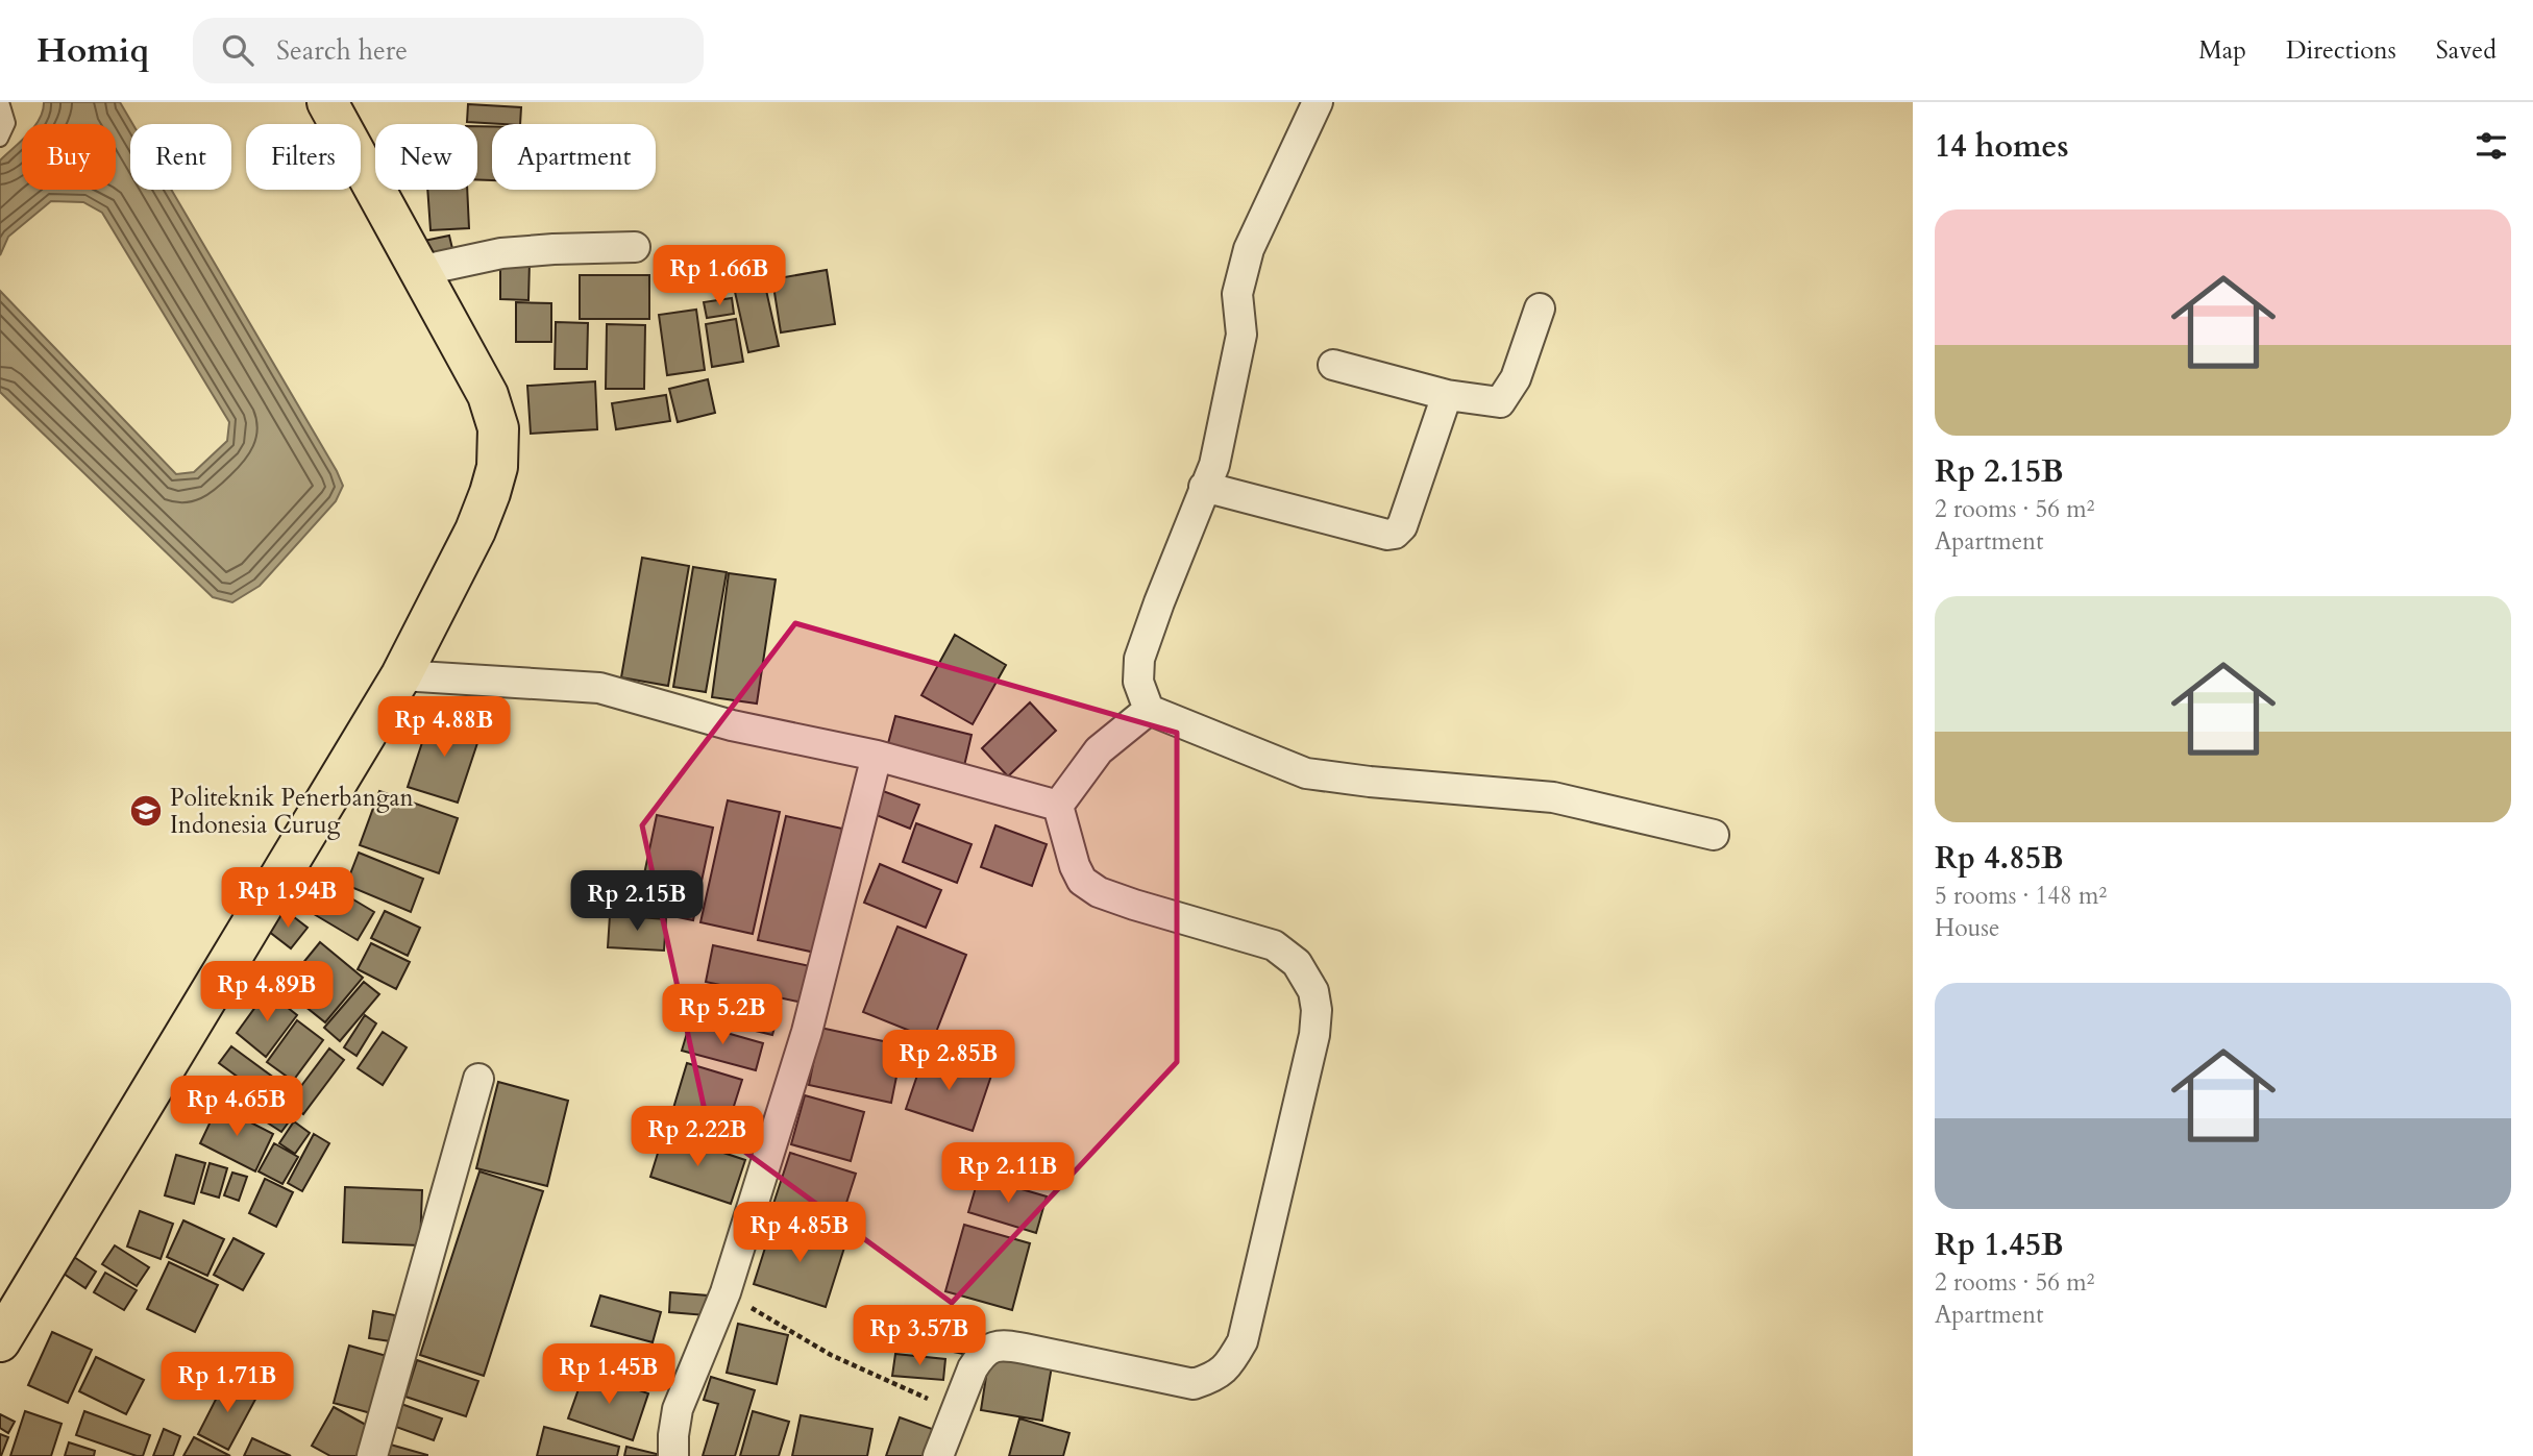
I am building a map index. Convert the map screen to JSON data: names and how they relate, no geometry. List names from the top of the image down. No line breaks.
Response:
{"places":{"school or university":["Politeknik Penerbangan Indonesia Curug"]},"page":{"header":"Homiq","search":"Search here","nav":["Map","Directions","Saved"],"heading":"14 homes","chip":["Buy","Rent","Filters","New","Apartment"],"list":[{"name":"Rp 2.15B","note":"2 rooms · 56 m² · Apartment"},{"name":"Rp 4.85B","note":"5 rooms · 148 m² · House"},{"name":"Rp 1.45B","note":"2 rooms · 56 m² · Apartment"}],"price":["Rp 1.66B","Rp 4.88B","Rp 1.94B","Rp 2.15B","Rp 4.89B","Rp 5.2B","Rp 2.85B","Rp 4.65B","Rp 2.22B","Rp 2.11B","Rp 4.85B","Rp 3.57B","Rp 1.45B","Rp 1.71B"]}}
